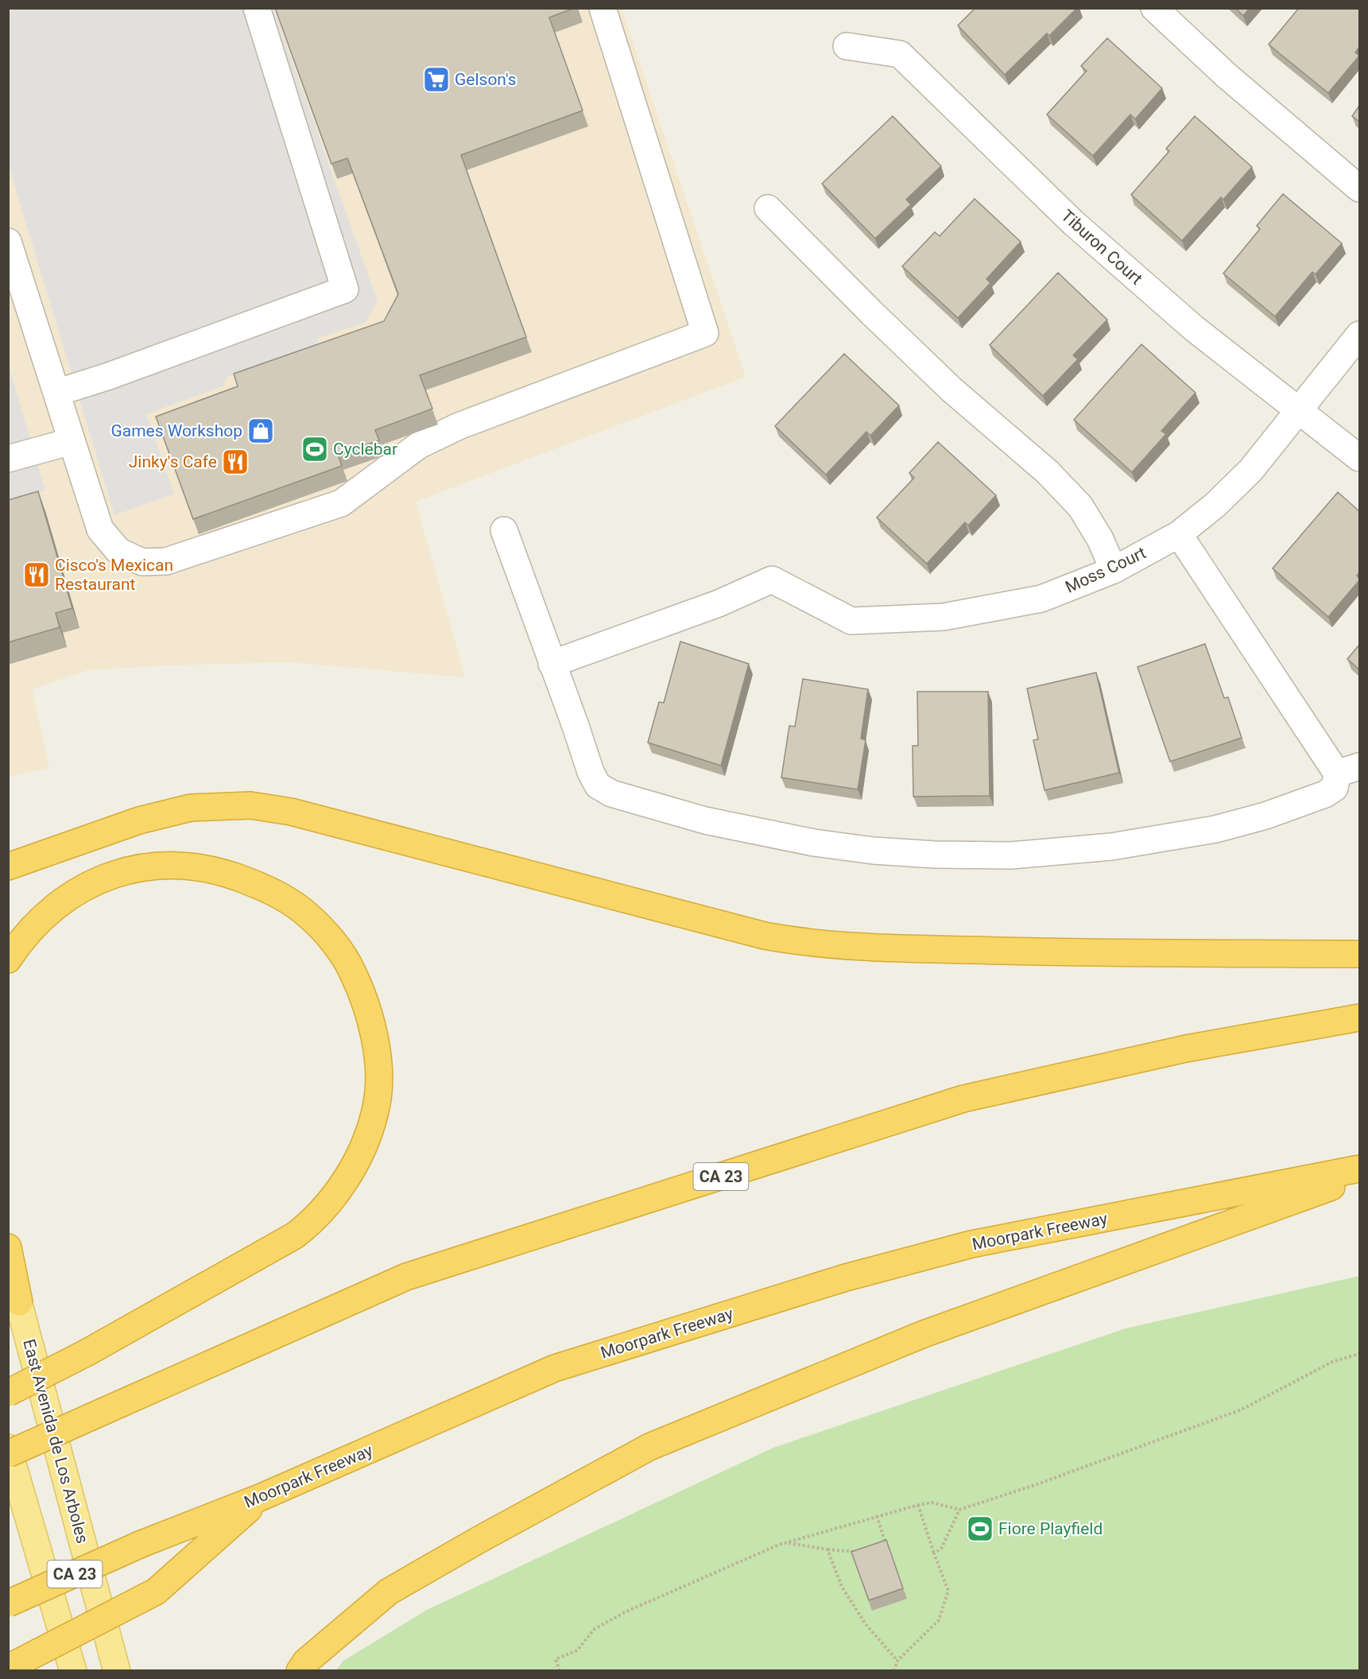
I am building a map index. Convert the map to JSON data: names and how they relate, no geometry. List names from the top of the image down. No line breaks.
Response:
{"streets":{"highway":["CA 23","Moorpark Freeway"],"main road":["East Avenida de Los Arboles"],"street":["Tiburon Court","Moss Court"]},"crossings":[["Tiburon Court","Moss Court"]],"places":{"supermarket":["Gelson's"],"shop":["Games Workshop"],"sports":["Cyclebar","Fiore Playfield"],"restaurant":["Jinky's Cafe","Cisco's Mexican Restaurant"]}}
